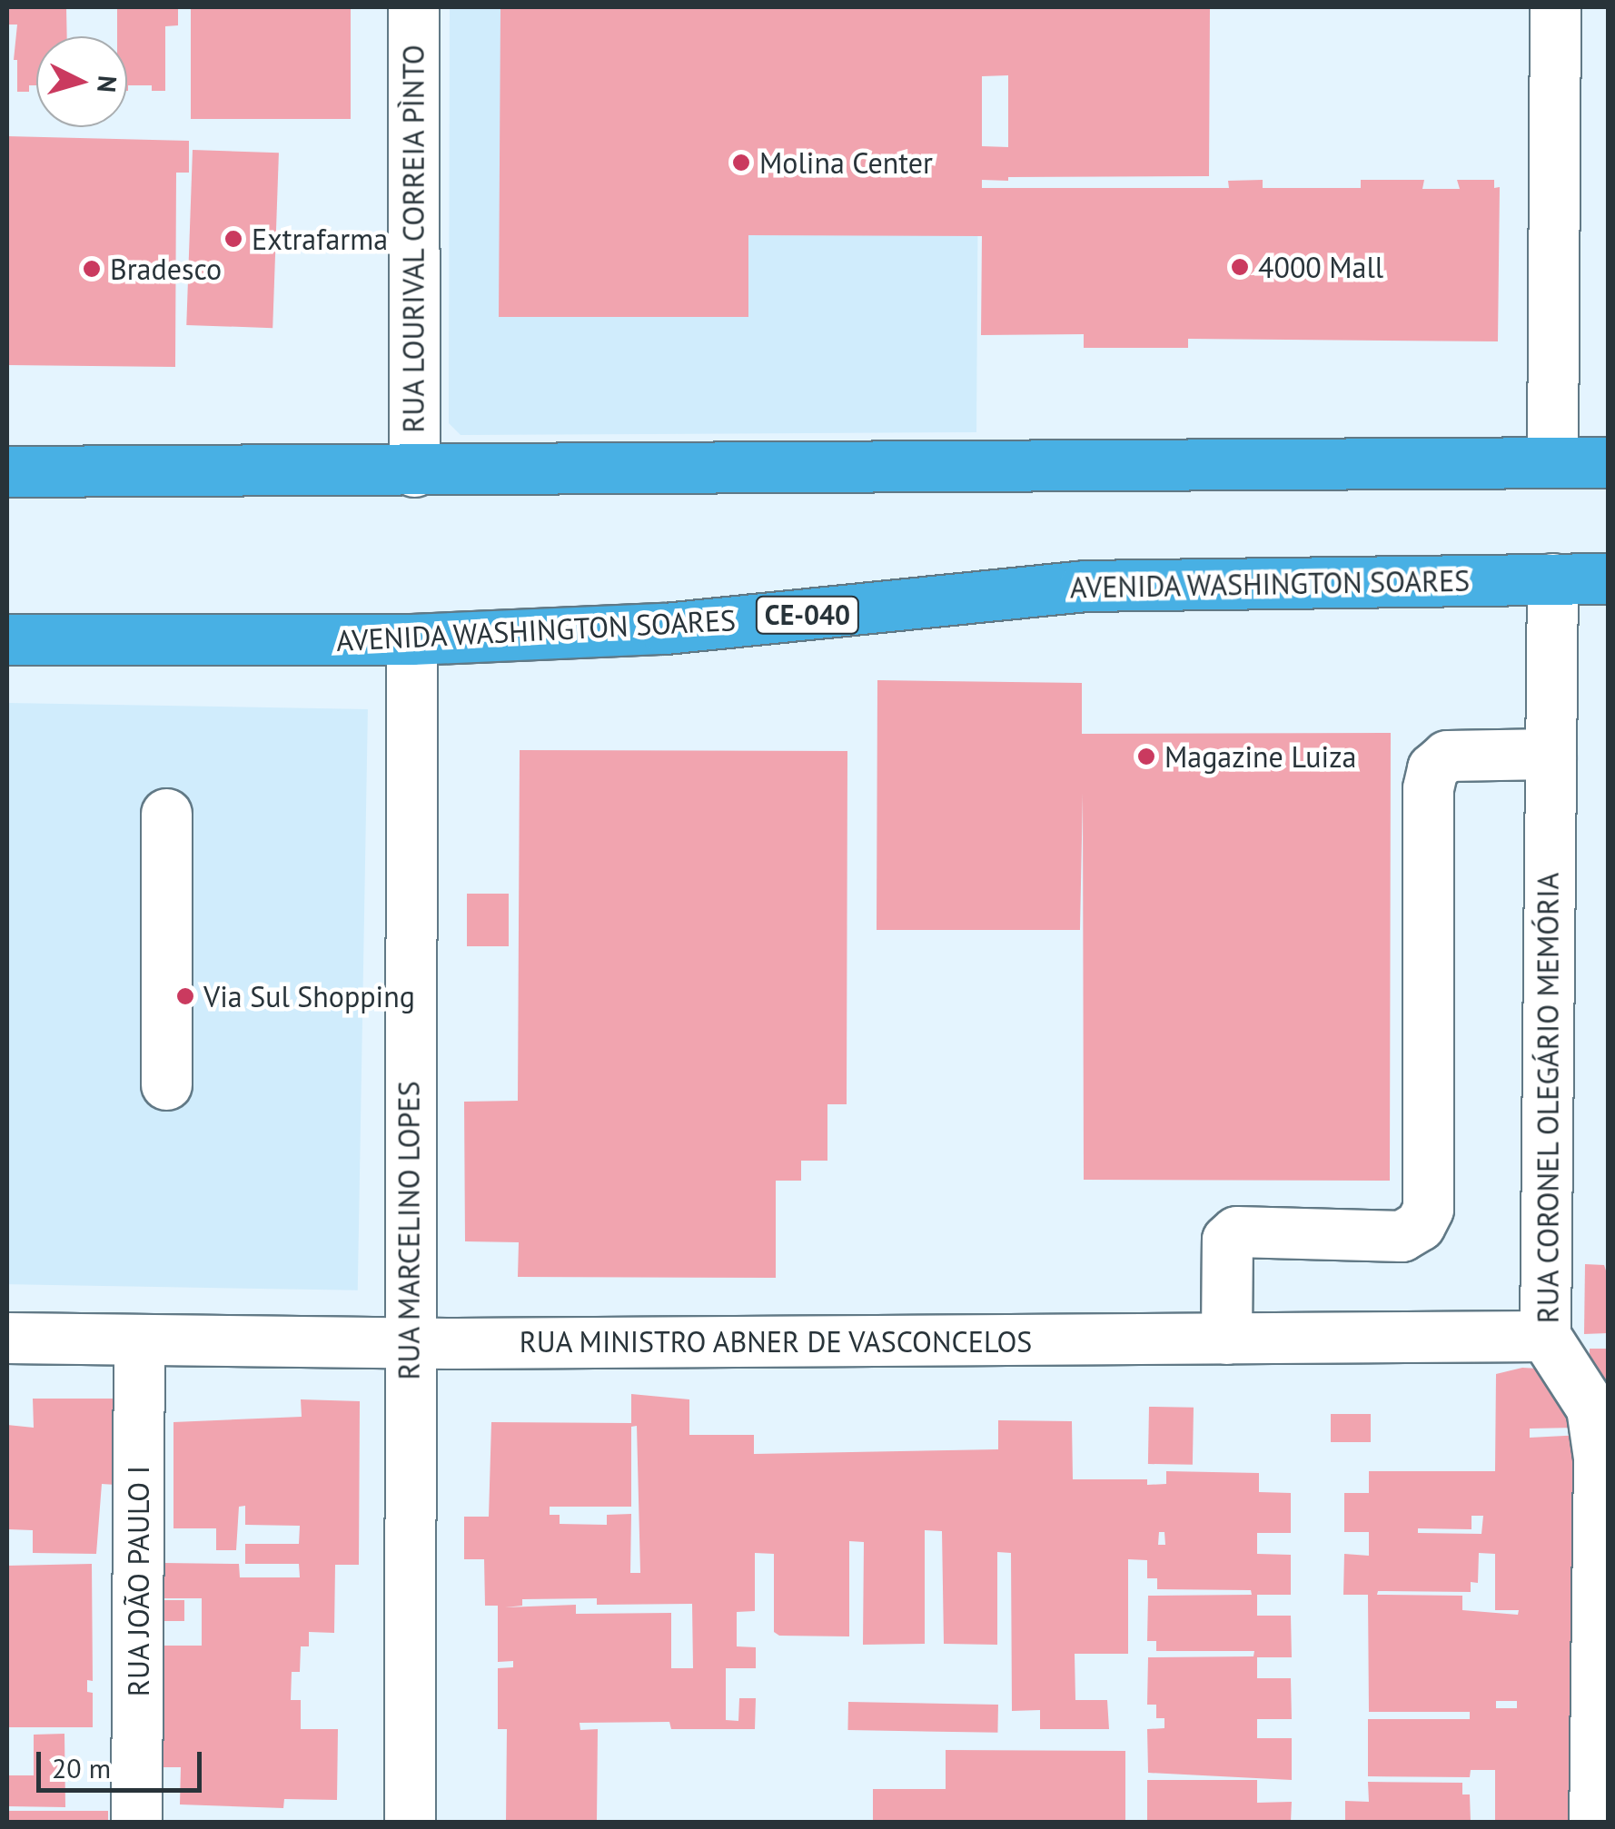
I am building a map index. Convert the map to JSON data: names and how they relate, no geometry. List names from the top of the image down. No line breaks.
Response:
{"streets":{"highway":["AVENIDA WASHINGTON SOARES","CE-040"],"street":["RUA LOURIVAL CORREIA PÌNTO","RUA CORONEL OLEGÁRIO MEMÓRIA","RUA MARCELINO LOPES","RUA MINISTRO ABNER DE VASCONCELOS","RUA JOÃO PAULO I"]},"crossings":[["AVENIDA WASHINGTON SOARES","RUA CORONEL OLEGÁRIO MEMÓRIA"],["AVENIDA WASHINGTON SOARES","RUA MARCELINO LOPES"],["RUA CORONEL OLEGÁRIO MEMÓRIA","RUA MINISTRO ABNER DE VASCONCELOS"],["RUA MARCELINO LOPES","RUA MINISTRO ABNER DE VASCONCELOS"],["RUA MINISTRO ABNER DE VASCONCELOS","RUA JOÃO PAULO I"]],"places":["Molina Center","Extrafarma","4000 Mall","Bradesco","Magazine Luiza","Via Sul Shopping"],"scale_bar":"20 m","north":"right"}
